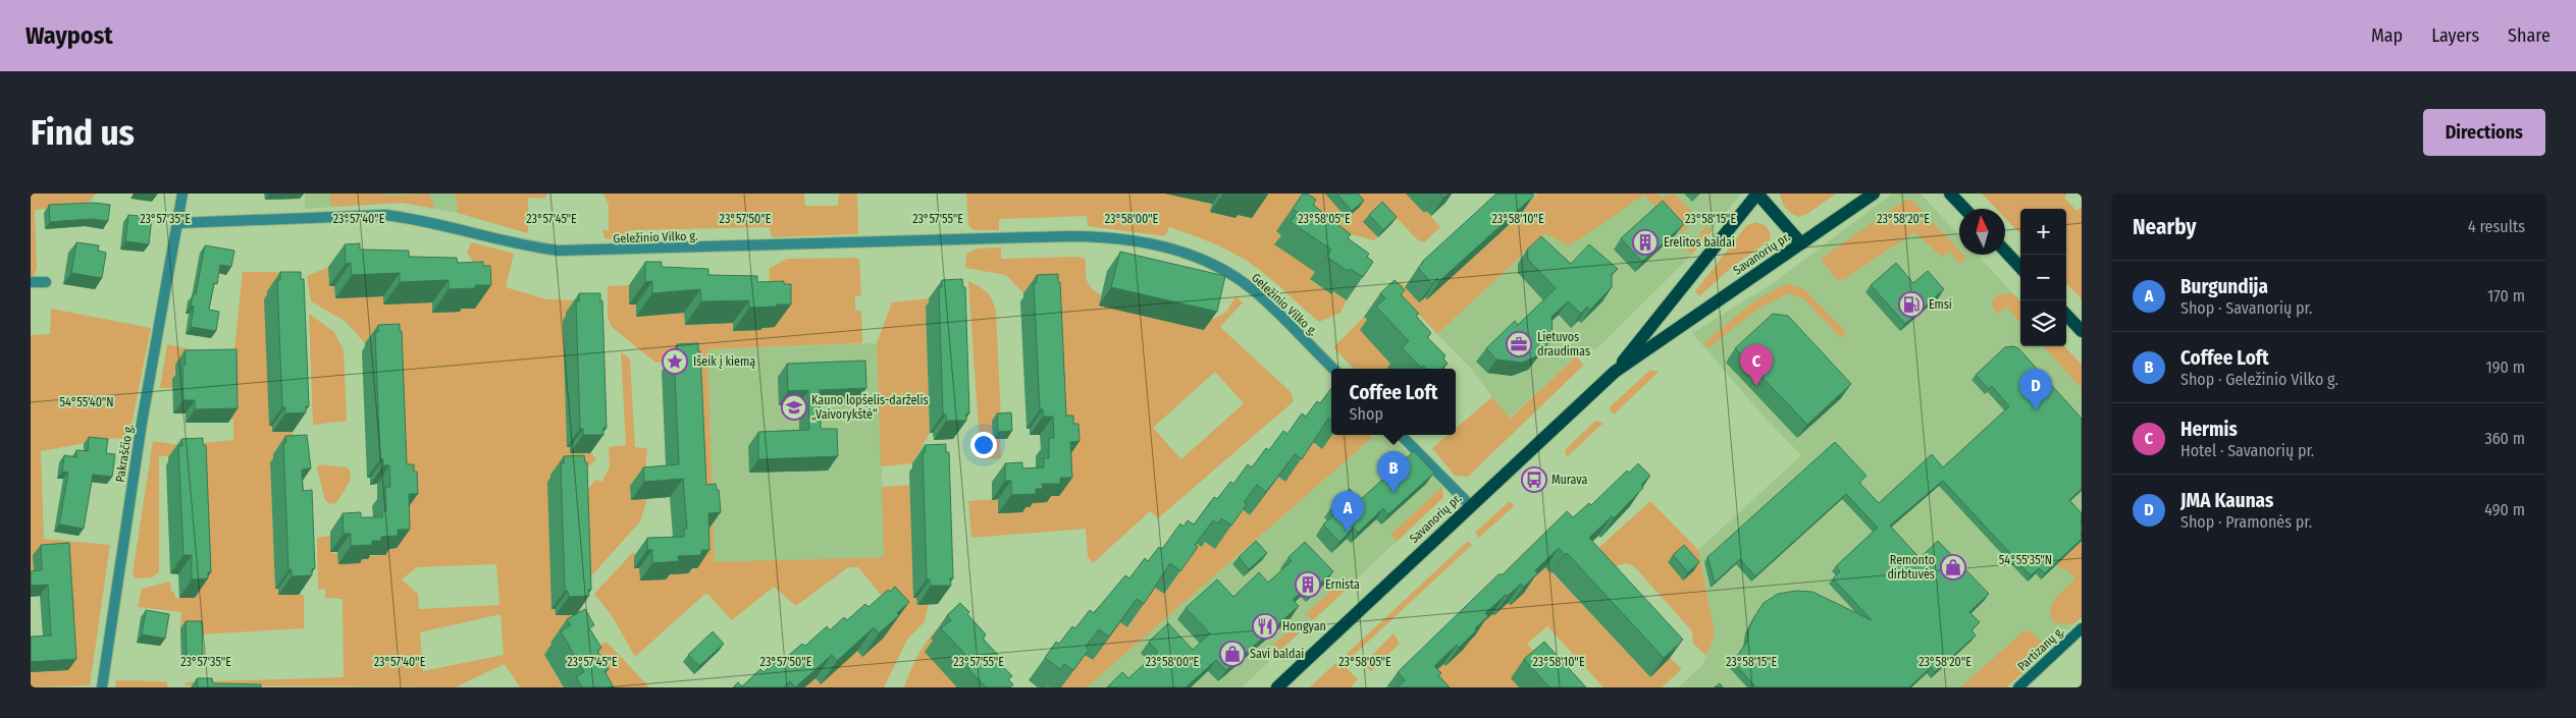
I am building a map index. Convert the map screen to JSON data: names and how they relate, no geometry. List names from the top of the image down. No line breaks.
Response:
{"streets":{"main road":["Savanorių pr."],"street":["Geležinio Vilko g.","Pakraščio g.","Partizanų g."]},"crossings":[["Geležinio Vilko g.","Pakraščio g."]],"places":{"building":["Erelitos baldai","Ernista"],"fuel station":["Emsi"],"office":["Lietuvos draudimas"],"place":["Išeik į kiemą"],"school or university":["Kauno lopšelis-darželis „Vaivorykštė“"],"bus stop":["Murava"],"shop":["Remonto dirbtuvės","Savi baldai"],"restaurant":["Hongyan"]},"north":"top","page":{"header":"Waypost","nav":["Map","Layers","Share"],"buttons":"Directions","title":"Find us","heading":["Nearby","4 results"],"map_buttons":["+","−"],"list":[{"mark":"A","name":"Burgundija","note":"Shop · Savanorių pr.","value":"170 m"},{"mark":"B","name":"Coffee Loft","note":"Shop · Geležinio Vilko g.","value":"190 m"},{"mark":"C","name":"Hermis","note":"Hotel · Savanorių pr.","value":"360 m"},{"mark":"D","name":"JMA Kaunas","note":"Shop · Pramonės pr.","value":"490 m"}],"pins":["C","D","B","A"],"popup":["Coffee Loft","Shop"]},"coordinates":["23°57'35\"E","23°57'40\"E","23°57'45\"E","23°57'50\"E","23°57'55\"E","23°58'00\"E","23°58'05\"E","23°58'10\"E","23°58'15\"E","23°58'20\"E","54°55'40\"N","54°55'35\"N"]}
